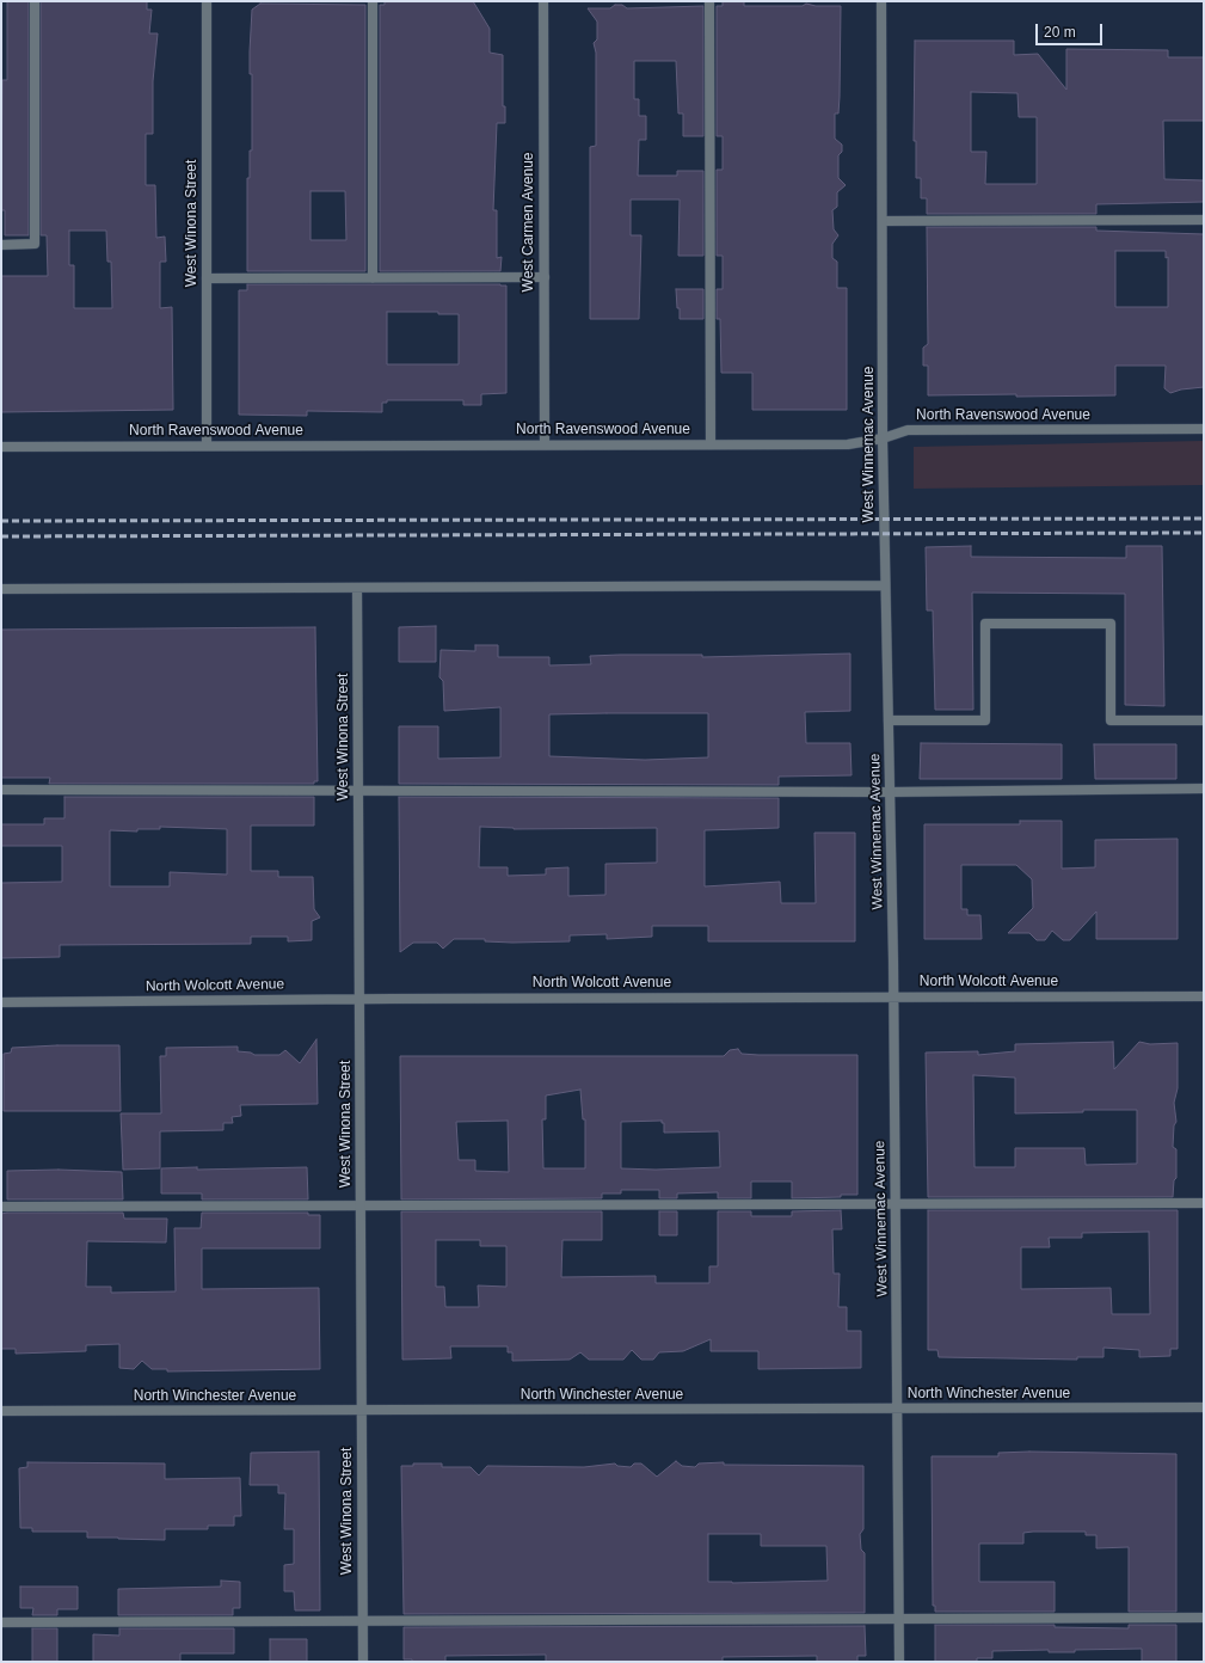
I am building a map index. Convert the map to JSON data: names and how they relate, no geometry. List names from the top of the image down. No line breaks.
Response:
{"streets":{"street":["West Carmen Avenue","West Winona Street","North Ravenswood Avenue","West Winnemac Avenue","North Wolcott Avenue","North Winchester Avenue"]},"crossings":[["West Carmen Avenue","North Ravenswood Avenue"],["West Winona Street","North Ravenswood Avenue"],["West Winona Street","North Wolcott Avenue"],["West Winona Street","North Winchester Avenue"],["North Ravenswood Avenue","West Winnemac Avenue"],["West Winnemac Avenue","North Wolcott Avenue"],["West Winnemac Avenue","North Winchester Avenue"]],"scale_bar":"20 m"}
